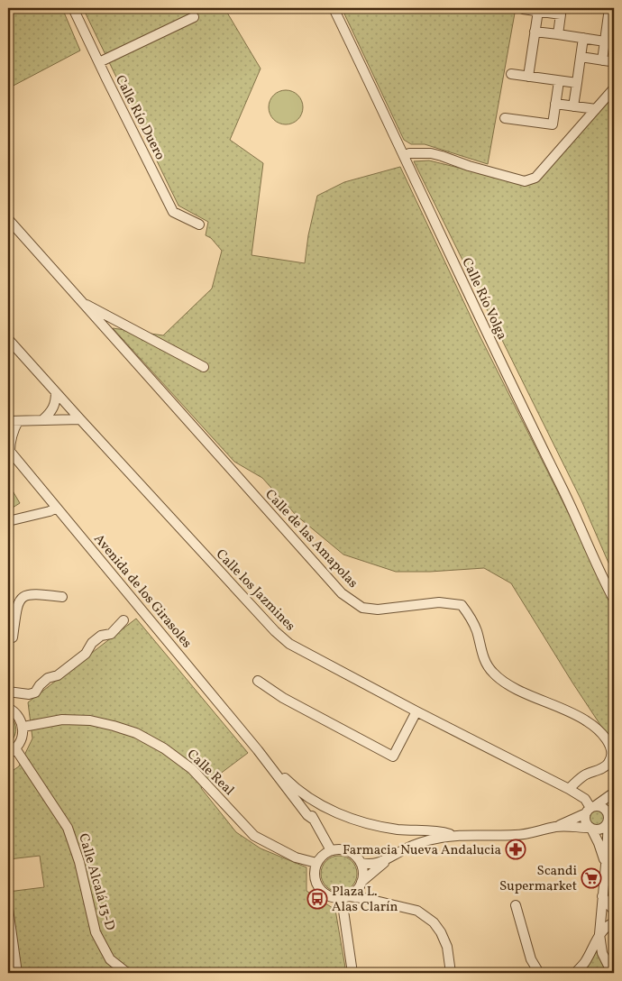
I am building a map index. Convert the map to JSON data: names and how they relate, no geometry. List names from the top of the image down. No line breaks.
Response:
{"streets":{"street":["Calle Río Duero","Calle Río Volga","Calle de las Amapolas","Calle los Jazmines","Avenida de los Girasoles","Calle Real","Calle Alcalá 13-D"]},"crossings":[["Calle de las Amapolas","Calle los Jazmines"],["Avenida de los Girasoles","Calle Real"]],"places":{"pharmacy":["Farmacia Nueva Andalucia"],"supermarket":["Scandi Supermarket"],"bus stop":["Plaza L. Alas Clarín"]}}
